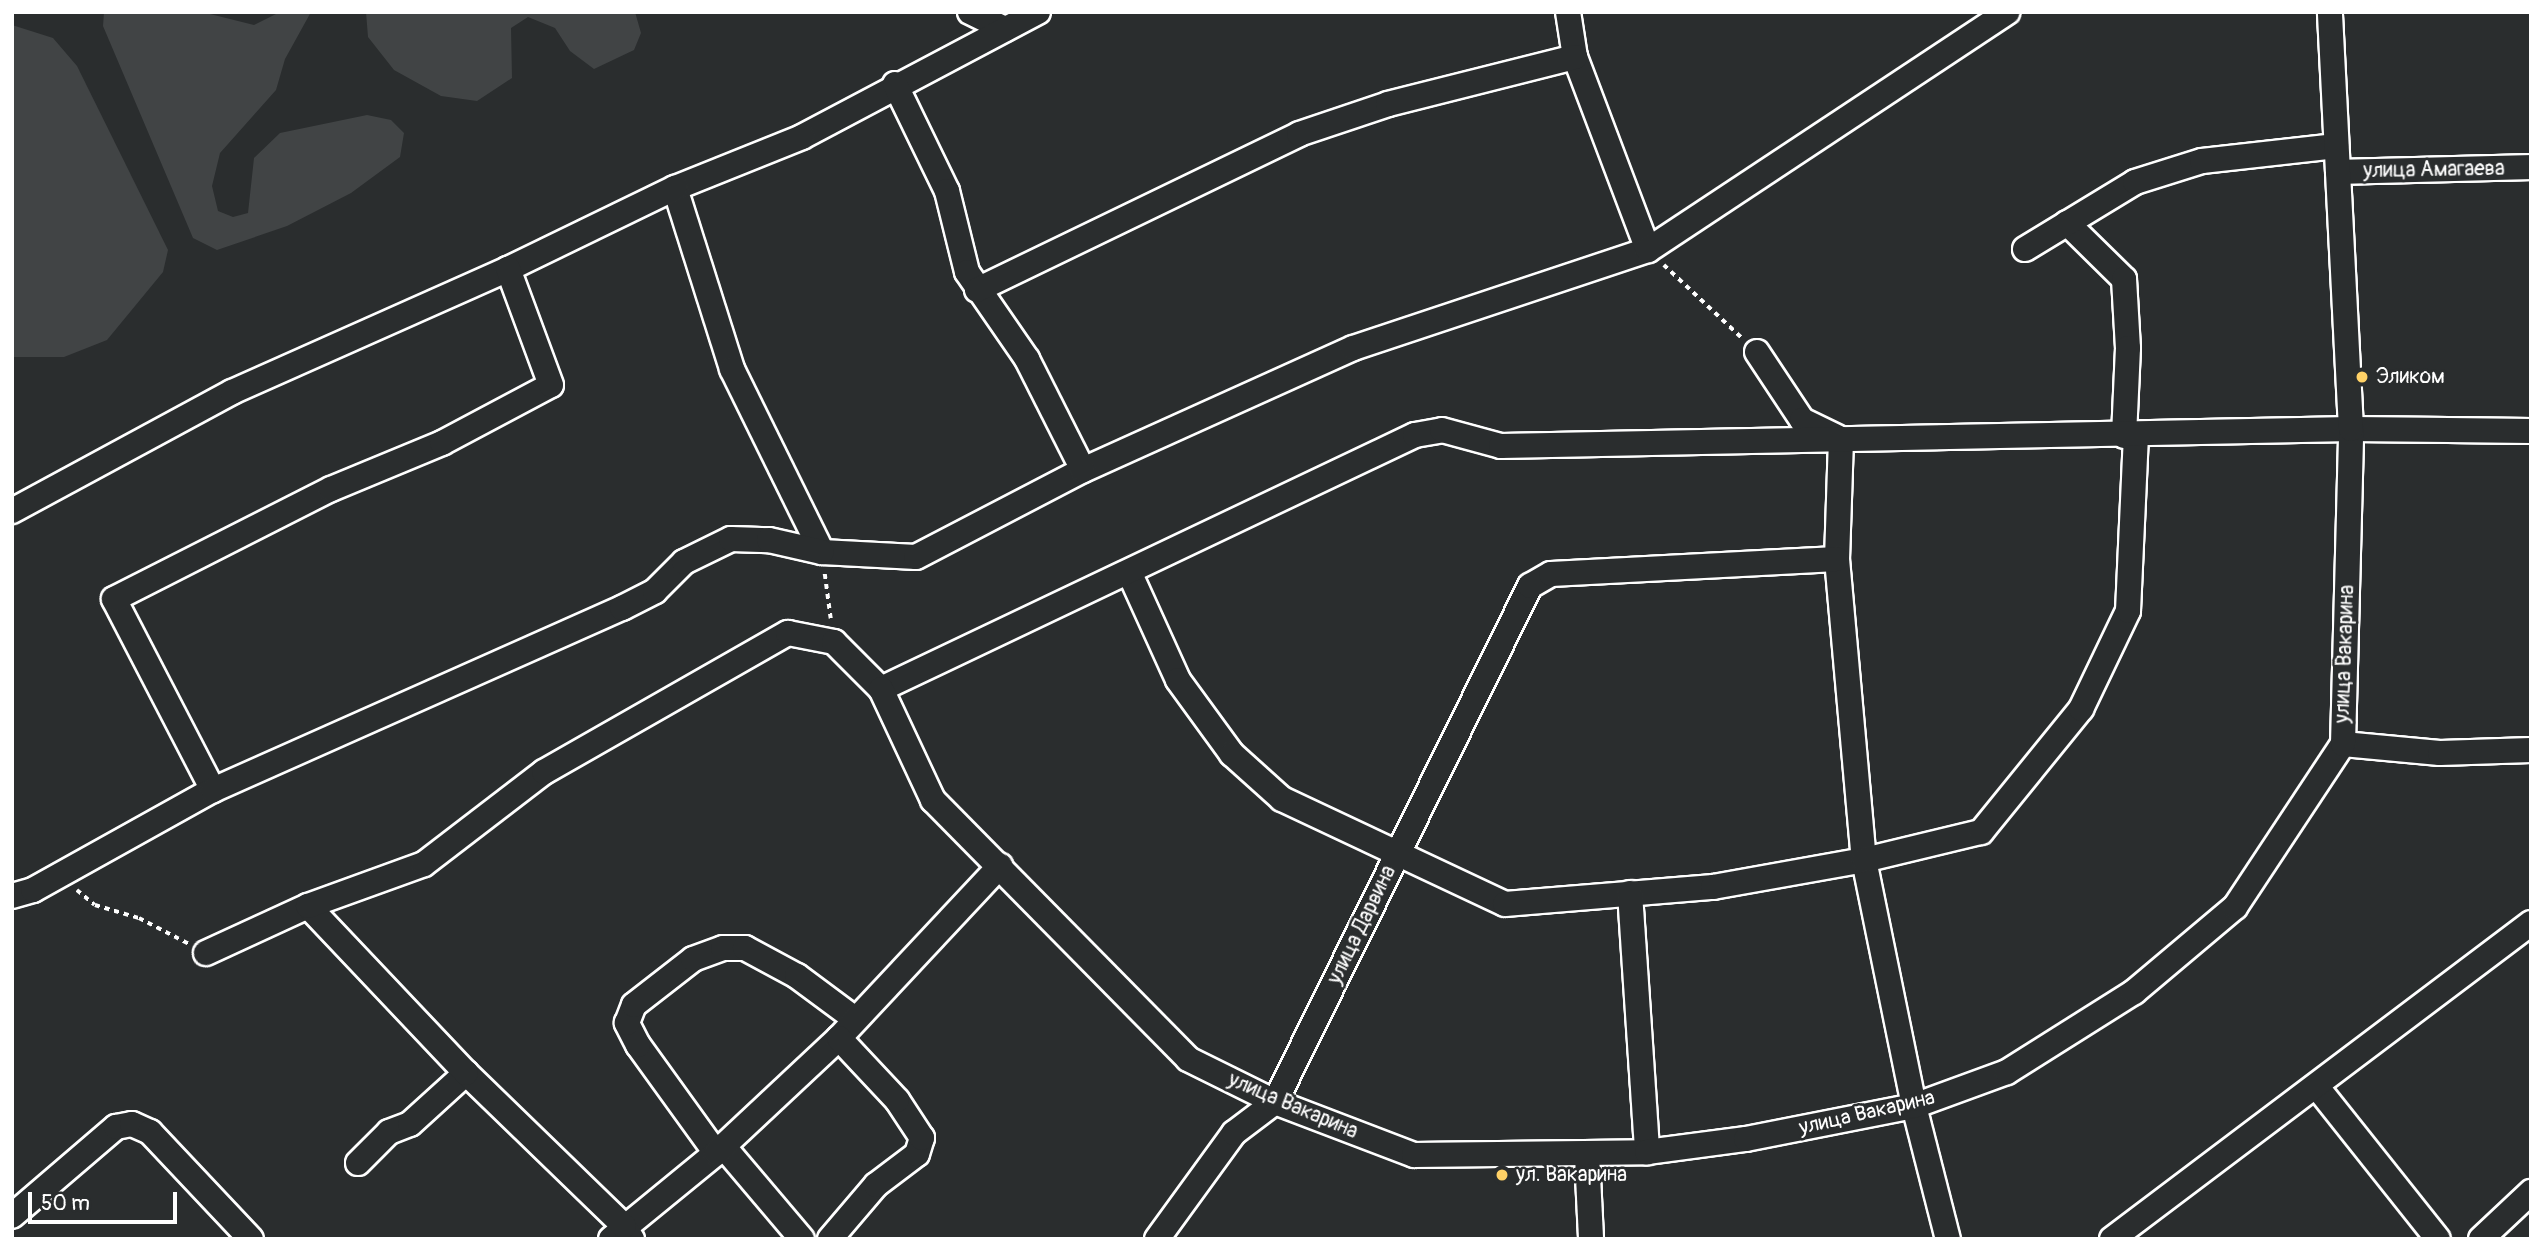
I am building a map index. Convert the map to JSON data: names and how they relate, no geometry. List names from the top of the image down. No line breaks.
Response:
{"streets":{"street":["улица Амагаева","улица Вакарина","улица Дарвина"]},"crossings":[["улица Амагаева","улица Вакарина"],["улица Вакарина","улица Дарвина"]],"places":["Эликом","ул. Вакарина"],"scale_bar":"50 m"}
